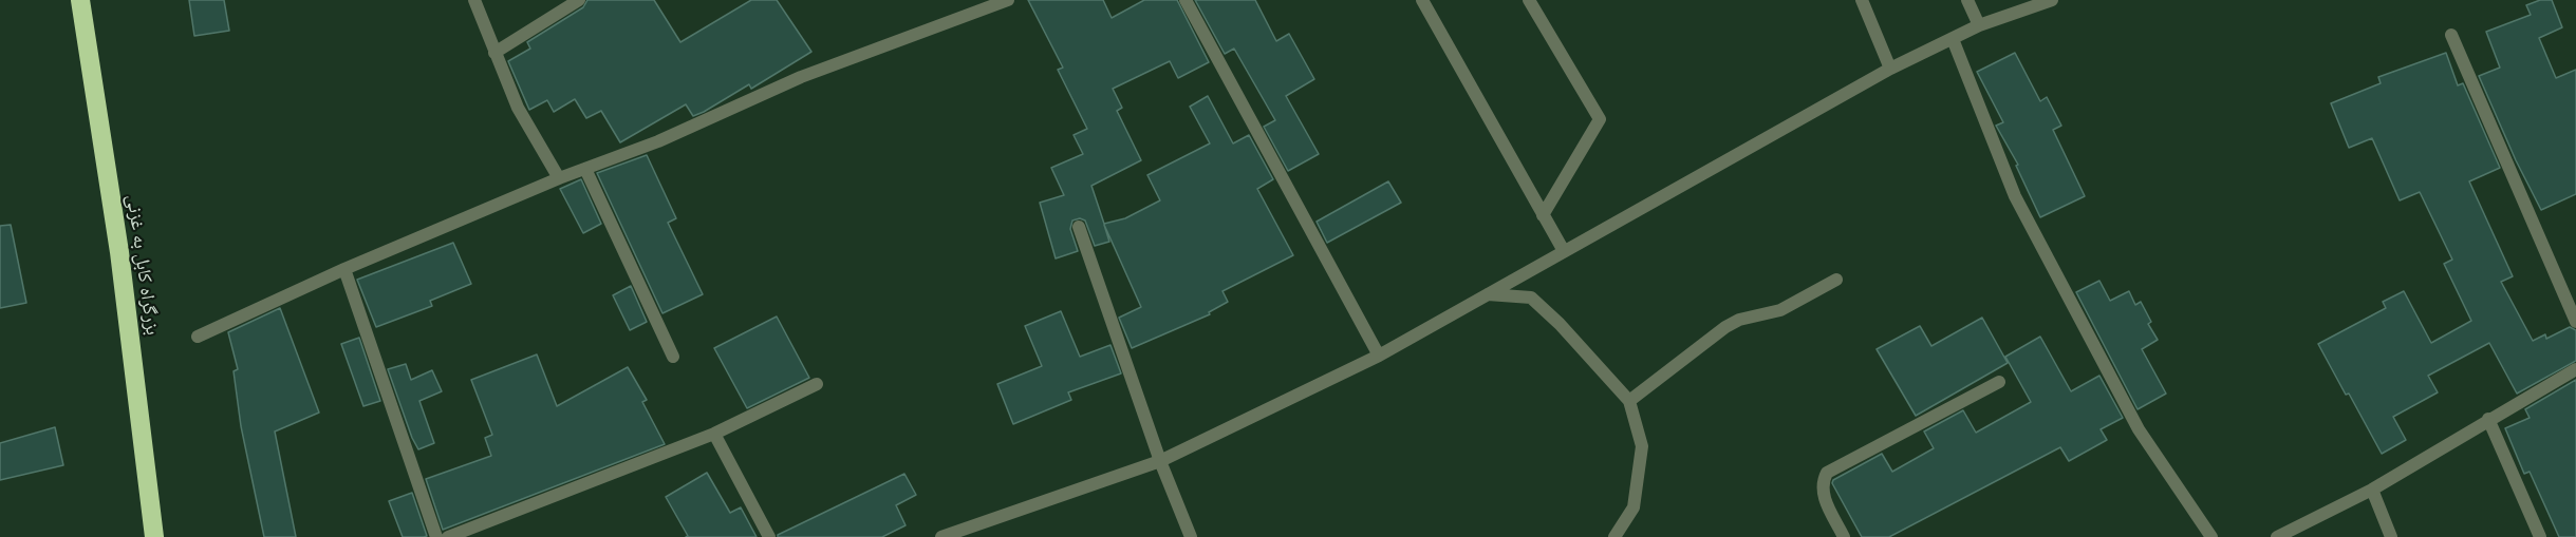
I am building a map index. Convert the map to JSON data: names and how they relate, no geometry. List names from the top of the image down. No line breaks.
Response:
{"streets":{"highway":["بزرگراه کابل به غزنی"]}}
